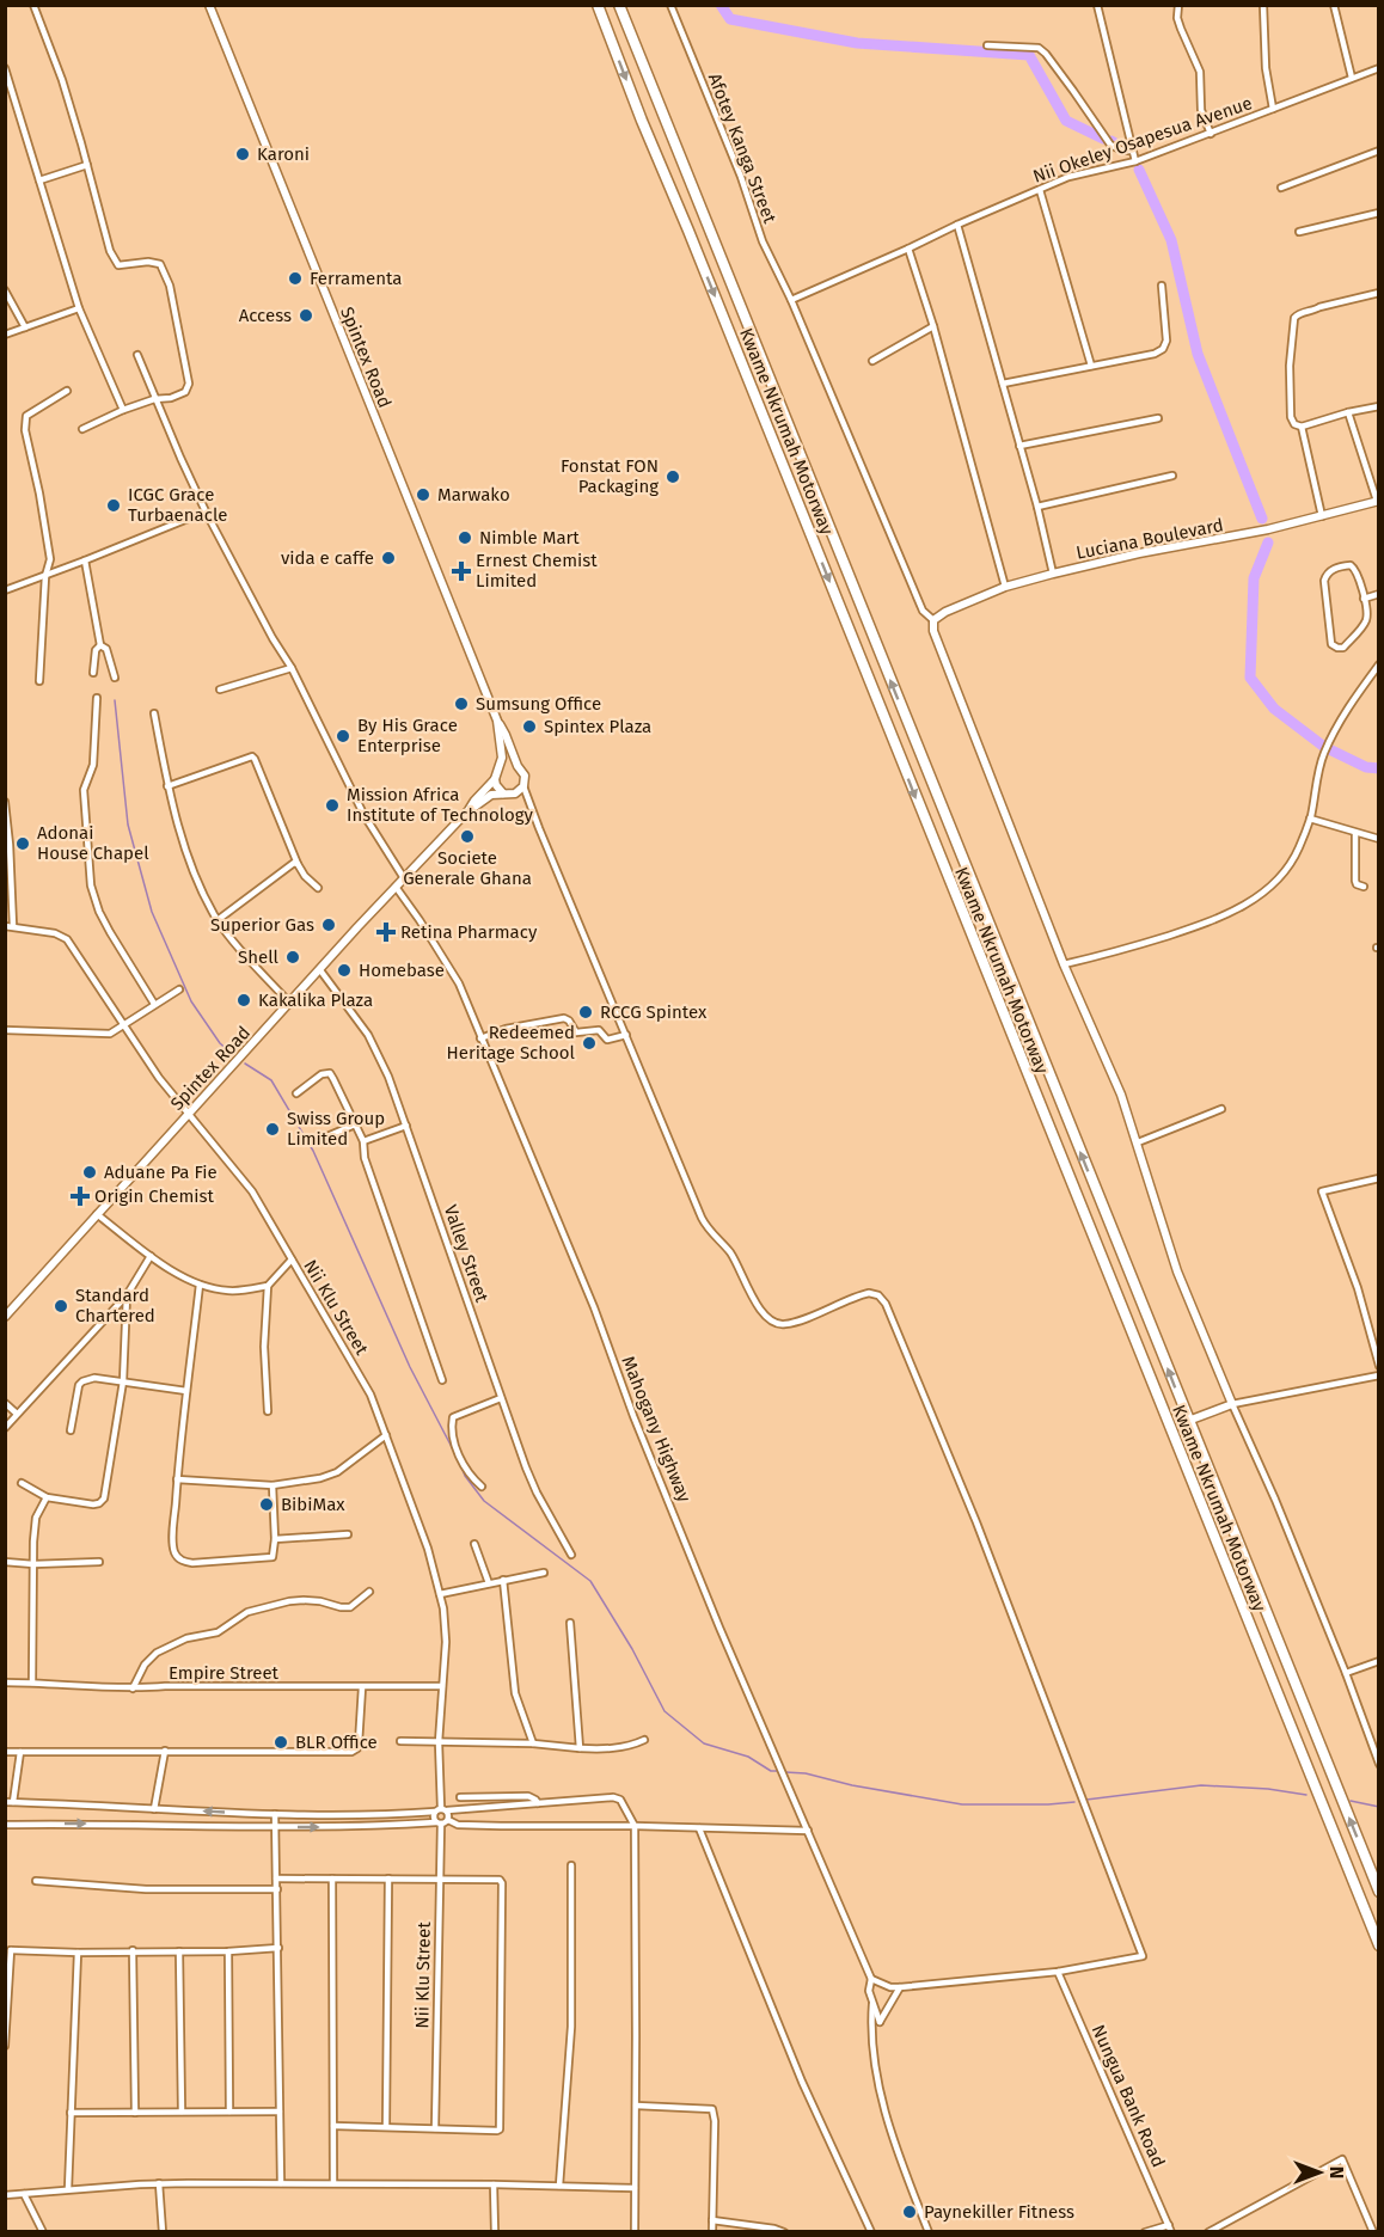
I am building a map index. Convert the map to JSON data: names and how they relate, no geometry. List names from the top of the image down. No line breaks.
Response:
{"streets":{"highway":["Kwame Nkrumah Motorway"],"main road":["Spintex Road","Luciana Boulevard"],"street":["Nii Okeley Osapesua Avenue","Afotey Kanga Street","Valley Street","Nii Klu Street","Mahogany Highway","Empire Street","Nungua Bank Road"]},"crossings":[["Nii Okeley Osapesua Avenue","Afotey Kanga Street"],["Afotey Kanga Street","Luciana Boulevard"],["Spintex Road","Valley Street"],["Spintex Road","Nii Klu Street"],["Spintex Road","Mahogany Highway"],["Nii Klu Street","Empire Street"]],"places":{"other":["Karoni","Ferramenta","Access","Fonstat FON Packaging","Marwako","ICGC Grace Turbaenacle","Nimble Mart","vida e caffe","Sumsung Office","Spintex Plaza","By His Grace Enterprise","Mission Africa Institute of Technology","Societe Generale Ghana","Adonai House Chapel","Superior Gas","Shell","Homebase","Kakalika Plaza","RCCG Spintex","Redeemed Heritage School","Swiss Group Limited","Aduane Pa Fie","Standard Chartered","BibiMax","BLR Office","Paynekiller Fitness"],"health":["Ernest Chemist Limited","Retina Pharmacy","Origin Chemist"]},"north":"right"}
